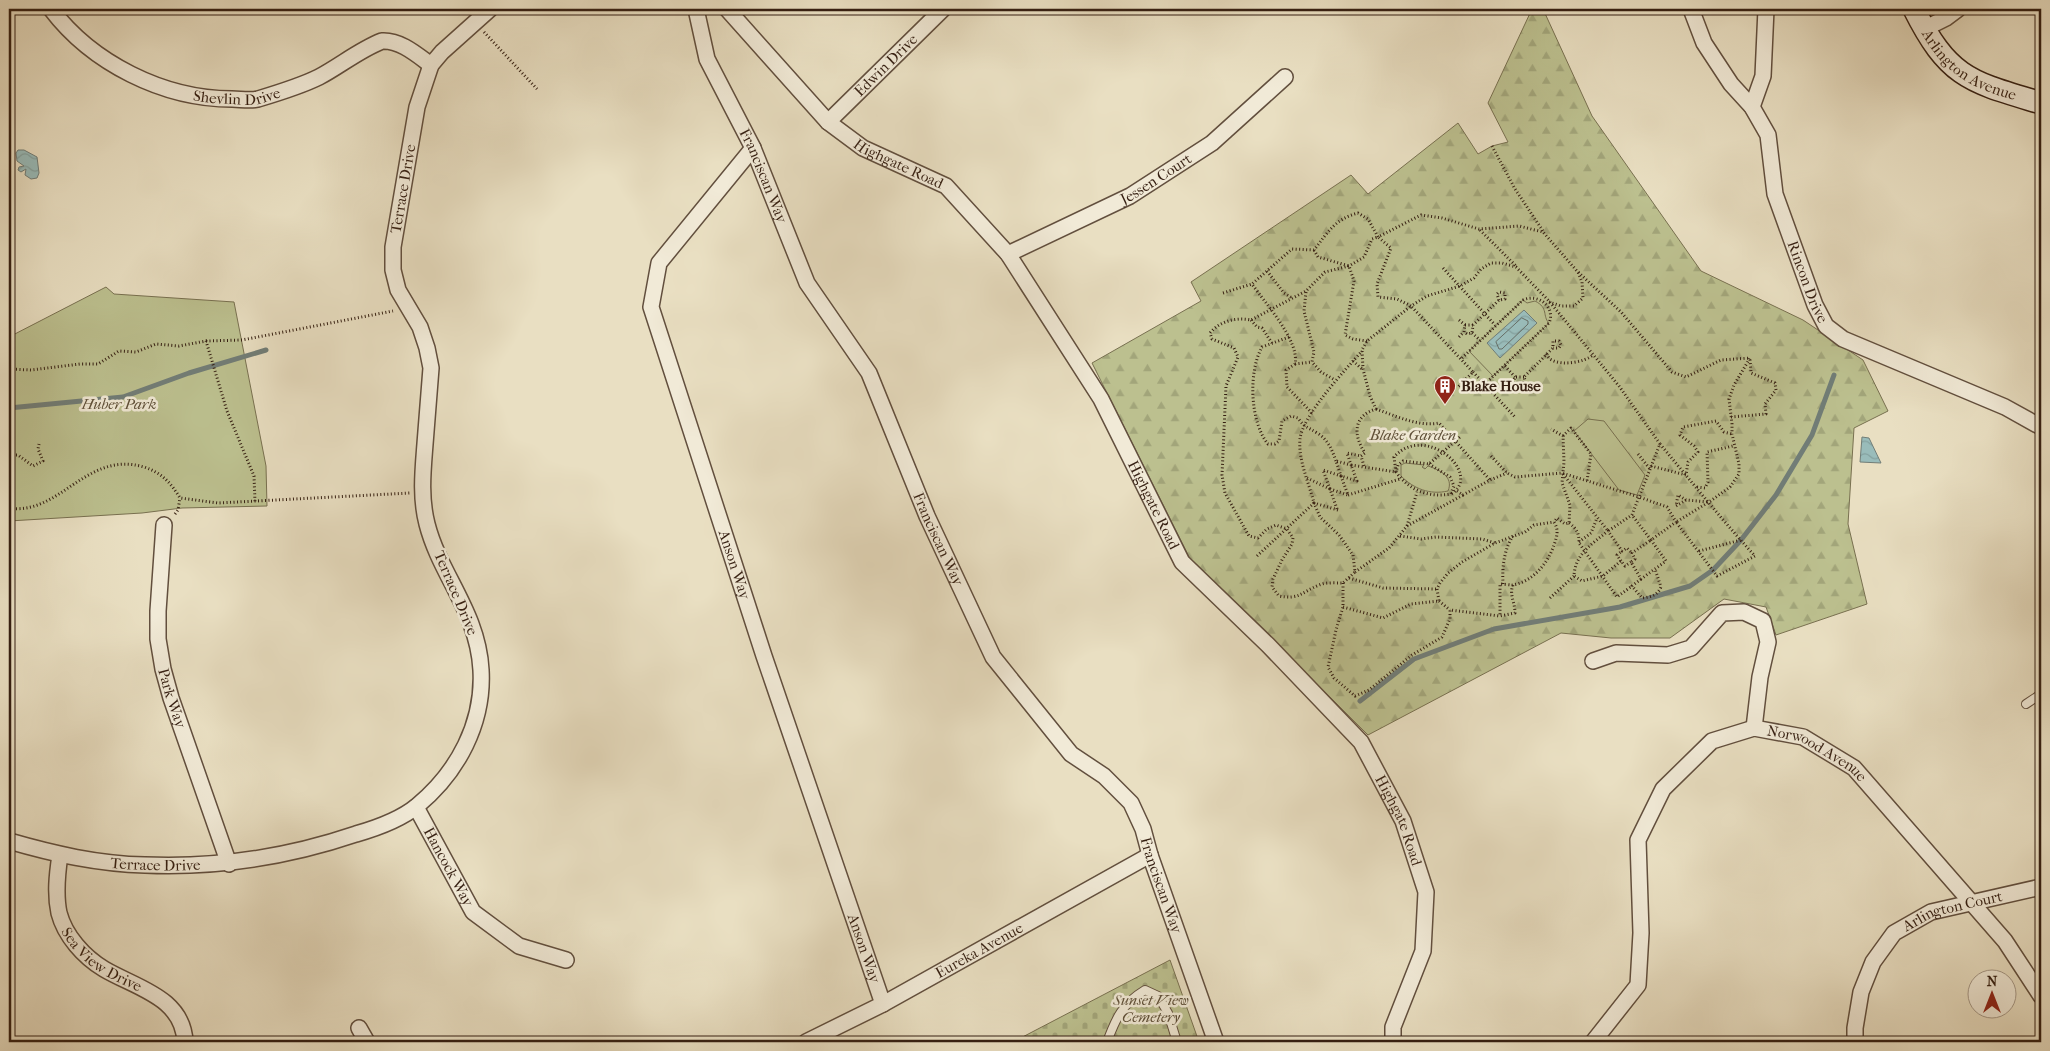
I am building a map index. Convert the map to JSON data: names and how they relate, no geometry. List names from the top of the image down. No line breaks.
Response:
{"streets":{"main road":["Arlington Avenue"],"street":["Edwin Drive","Shevlin Drive","Highgate Road","Franciscan Way","Jessen Court","Terrace Drive","Rincon Drive","Anson Way","Park Way","Norwood Avenue","Hancock Way","Arlington Court","Eureka Avenue","Sea View Drive"]},"crossings":[["Edwin Drive","Highgate Road"],["Shevlin Drive","Terrace Drive"],["Highgate Road","Jessen Court"],["Franciscan Way","Anson Way"],["Franciscan Way","Eureka Avenue"],["Terrace Drive","Park Way"],["Terrace Drive","Hancock Way"],["Terrace Drive","Sea View Drive"],["Anson Way","Eureka Avenue"],["Norwood Avenue","Arlington Court"]],"parks":["Huber Park","Blake Garden","Sunset View Cemetery"],"places":{"building":["Blake House"]},"north":"top"}
